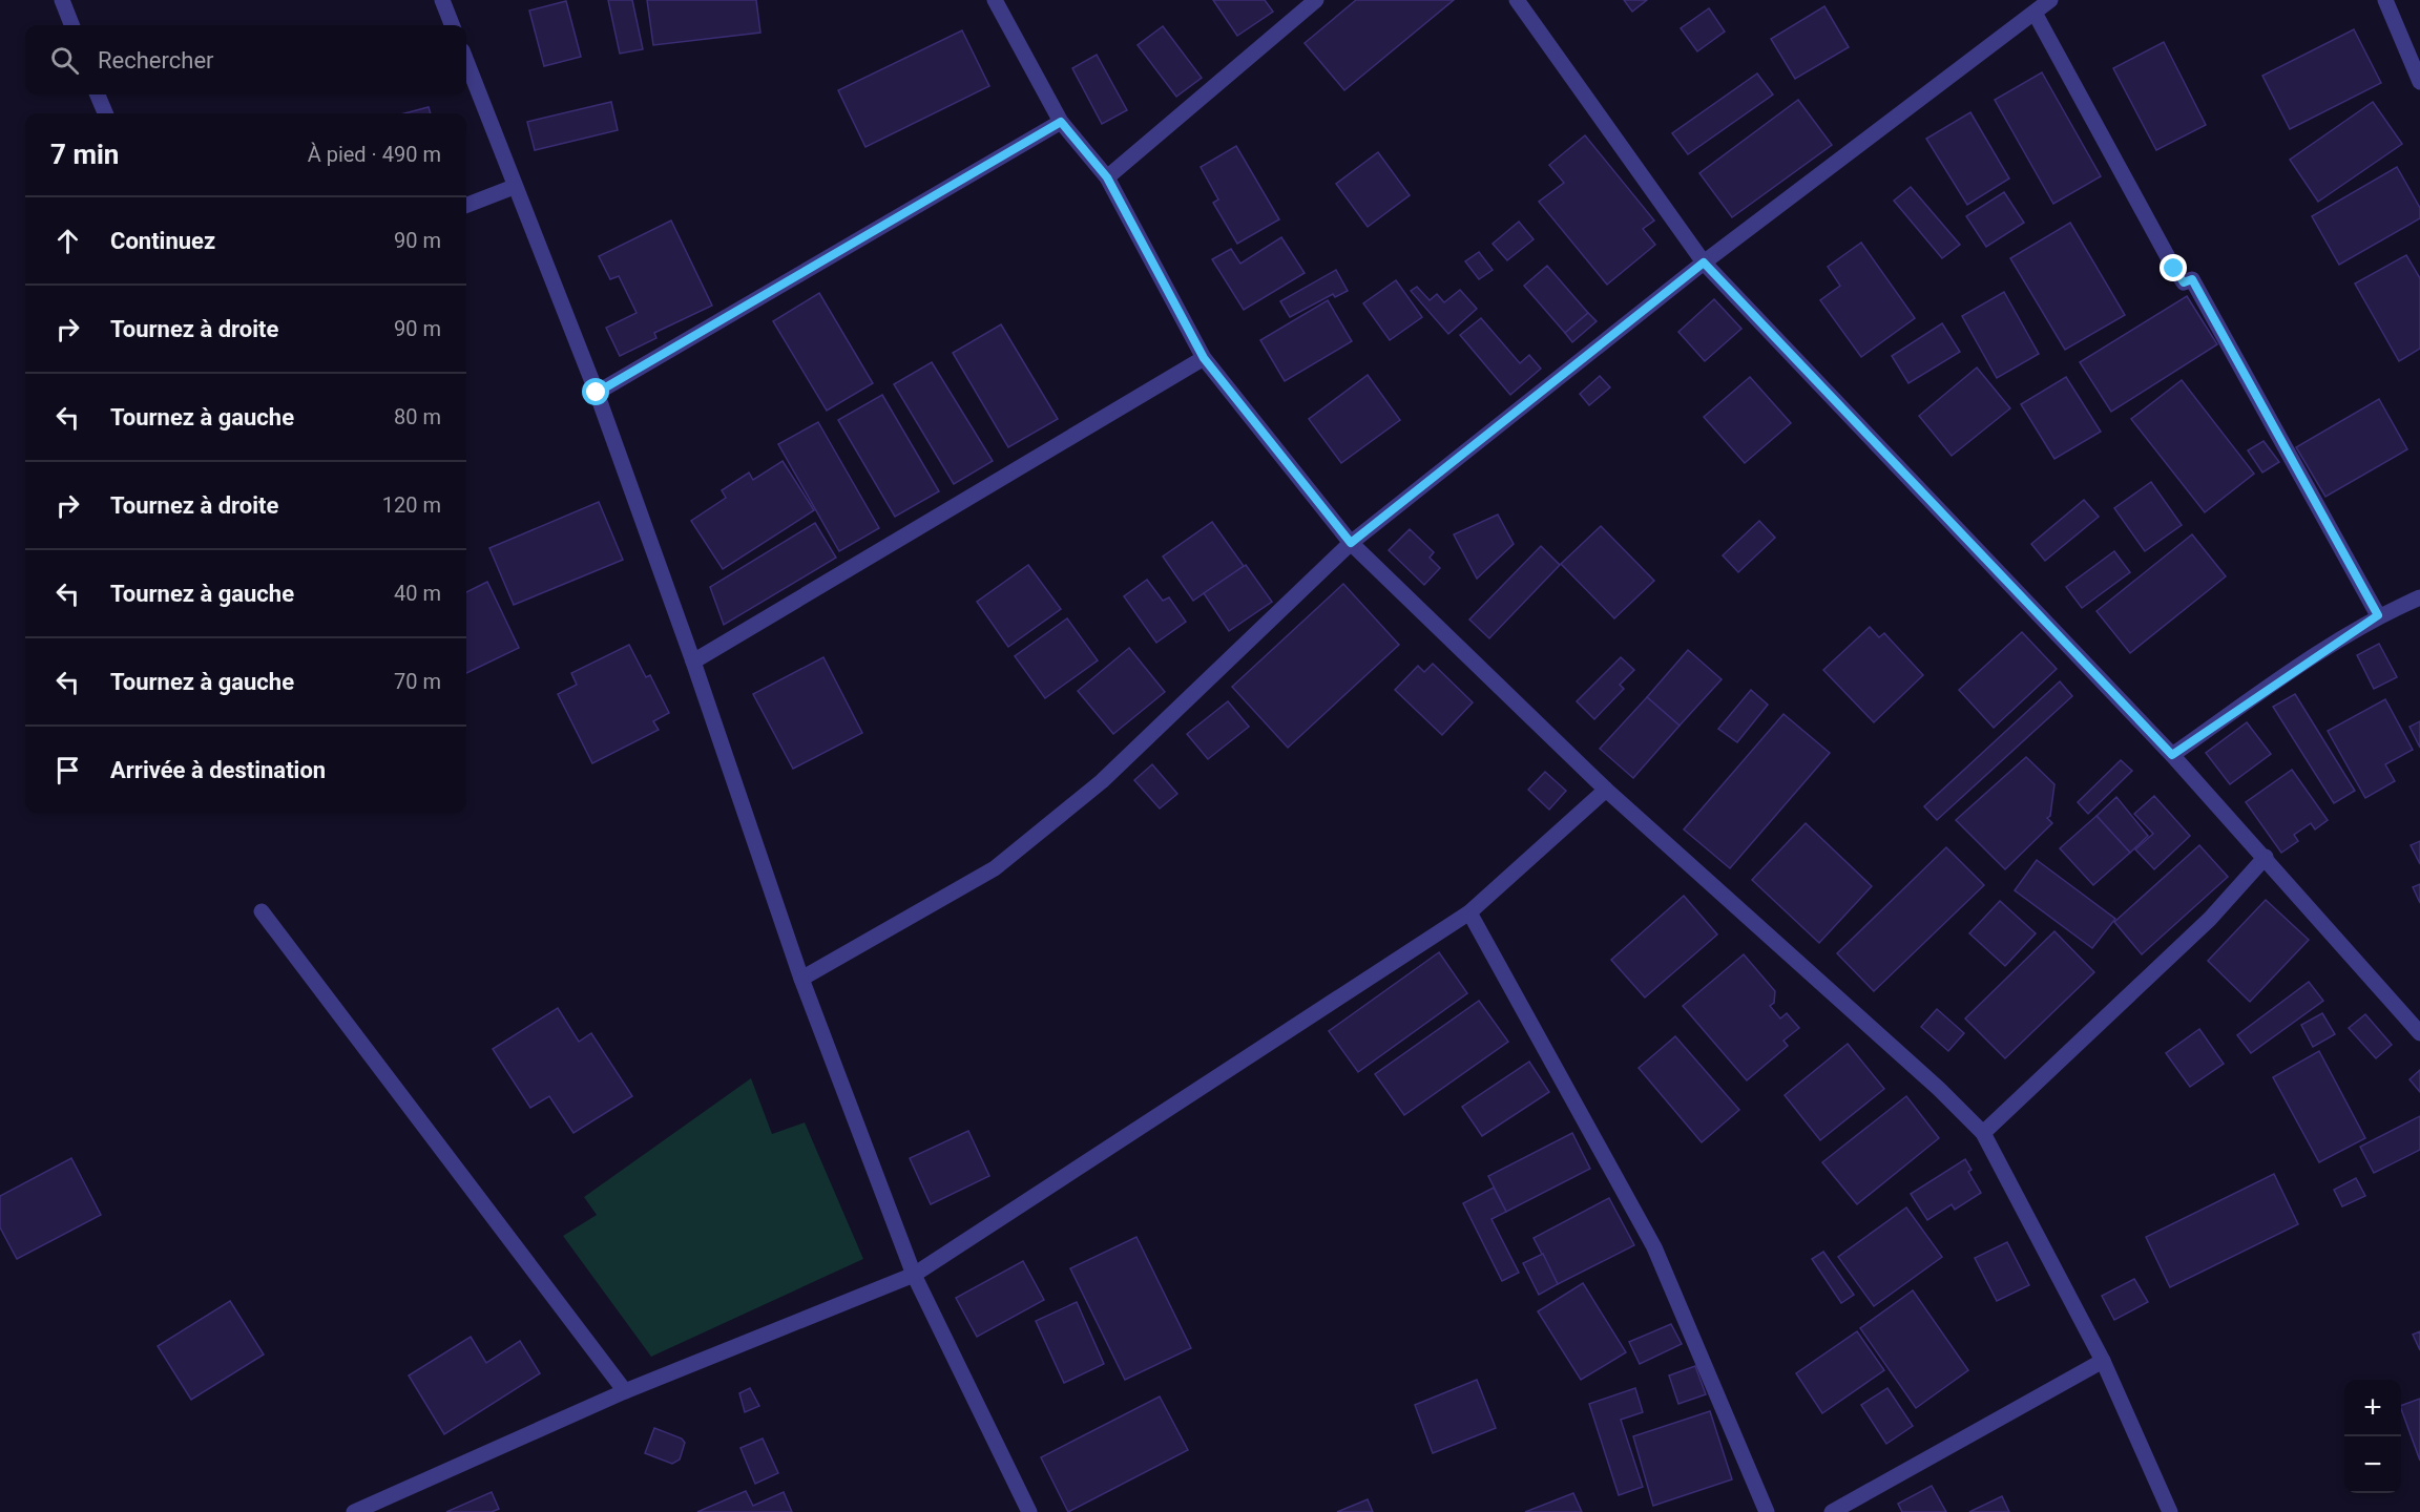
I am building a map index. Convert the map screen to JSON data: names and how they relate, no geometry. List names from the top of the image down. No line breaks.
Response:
{"page":{"search":"Rechercher","heading":["7 min","À pied · 490 m"],"list":[["Continuez","90 m"],["Tournez à droite","90 m"],["Tournez à gauche","80 m"],["Tournez à droite","120 m"],["Tournez à gauche","40 m"],["Tournez à gauche","70 m"],"Arrivée à destination"],"map_buttons":["+","−"]}}
